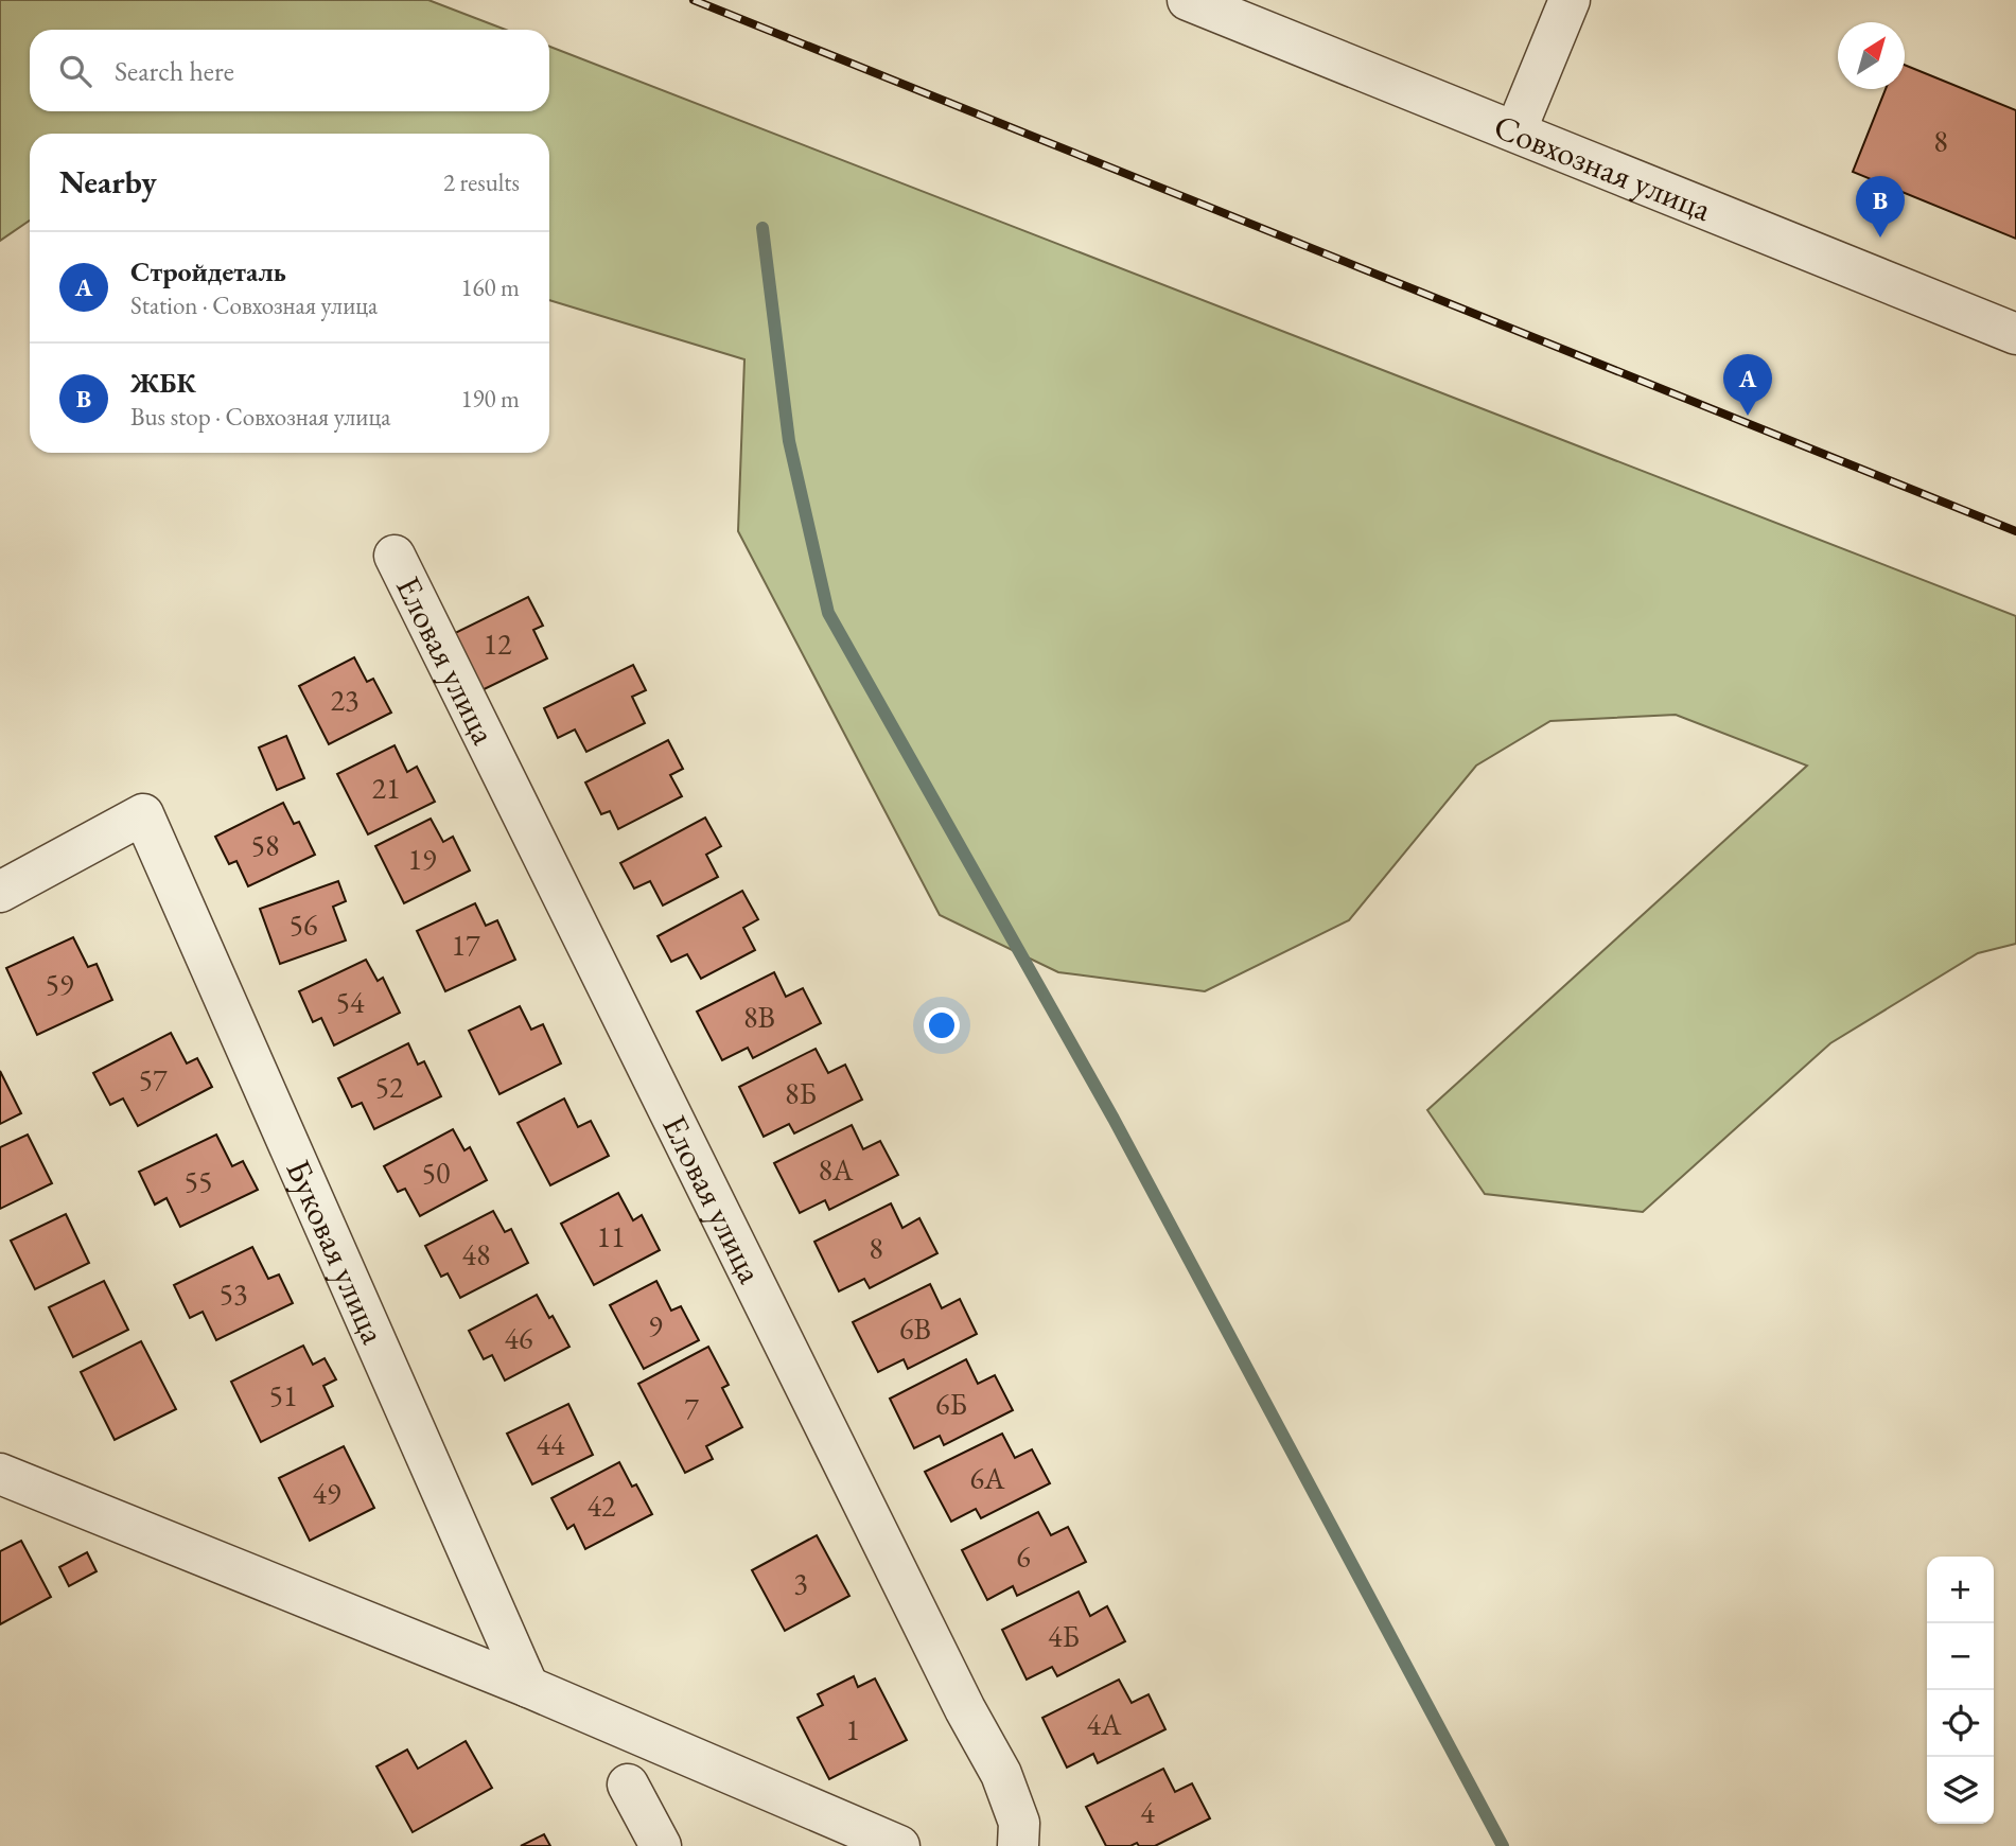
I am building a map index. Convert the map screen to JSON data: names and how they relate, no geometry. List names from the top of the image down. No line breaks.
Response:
{"streets":{"street":["Совхозная улица","Еловая улица","Буковая улица"]},"house_numbers":["8","12","23","21","58","19","56","17","59","54","8В","57","52","8Б","8А","50","55","11","8","48","53","9","6В","46","51","6Б","7","44","6А","49","42","6","3","4Б","4А","1","4"],"north":"top right","page":{"search":"Search here","heading":["Nearby","2 results"],"pins":["B","A"],"list":[{"mark":"A","name":"Стройдеталь","note":"Station · Совхозная улица","value":"160 m"},{"mark":"B","name":"ЖБК","note":"Bus stop · Совхозная улица","value":"190 m"}],"map_buttons":["+","−"]}}
